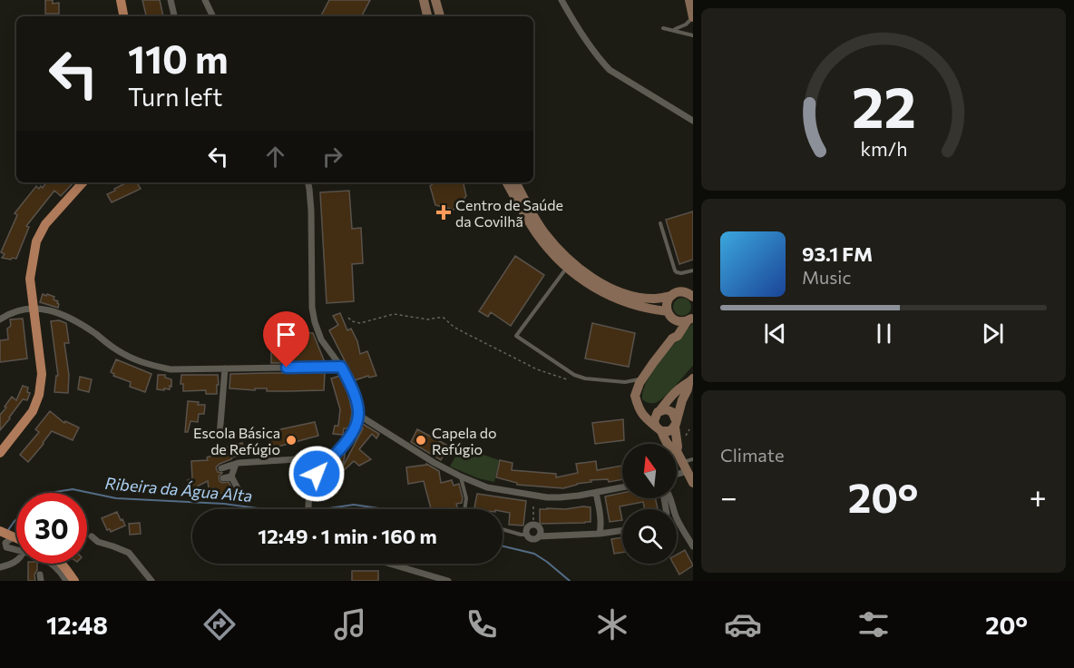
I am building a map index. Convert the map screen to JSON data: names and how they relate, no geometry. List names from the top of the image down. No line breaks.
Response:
{"water":["Ribeira da Água Alta"],"places":{"health":["Centro de Saúde da Covilhã"],"other":["Escola Básica de Refúgio","Capela do Refúgio"]},"north":"top","page":{"turn":["110 m","Turn left"],"song":["93.1 FM","Music"],"tile":"Climate","heat":["−","20°","+"],"limit":"30","trip":"12:49 · 1 min · 160 m","tabs":["12:48","20°"],"gauge":["22","km/h"]}}
